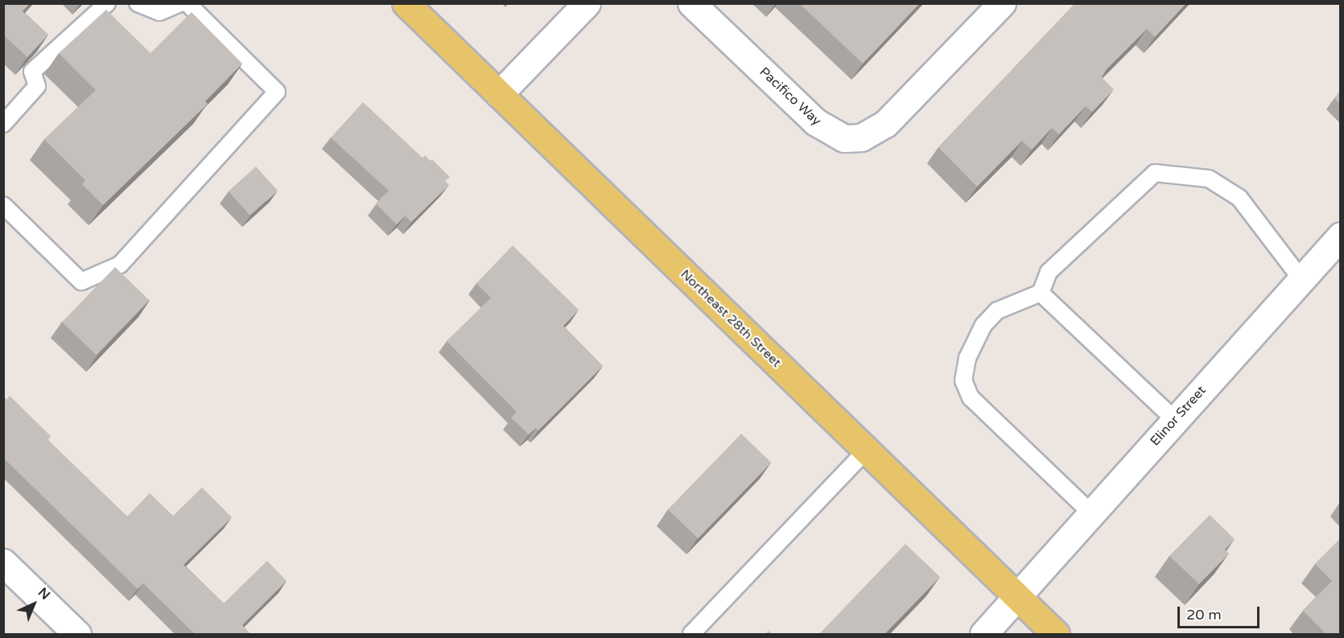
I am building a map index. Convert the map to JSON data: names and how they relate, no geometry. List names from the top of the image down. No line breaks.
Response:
{"streets":{"main road":["Northeast 28th Street"],"street":["Pacifico Way","Elinor Street"]},"crossings":[["Northeast 28th Street","Elinor Street"]],"scale_bar":"20 m","north":"top right"}
